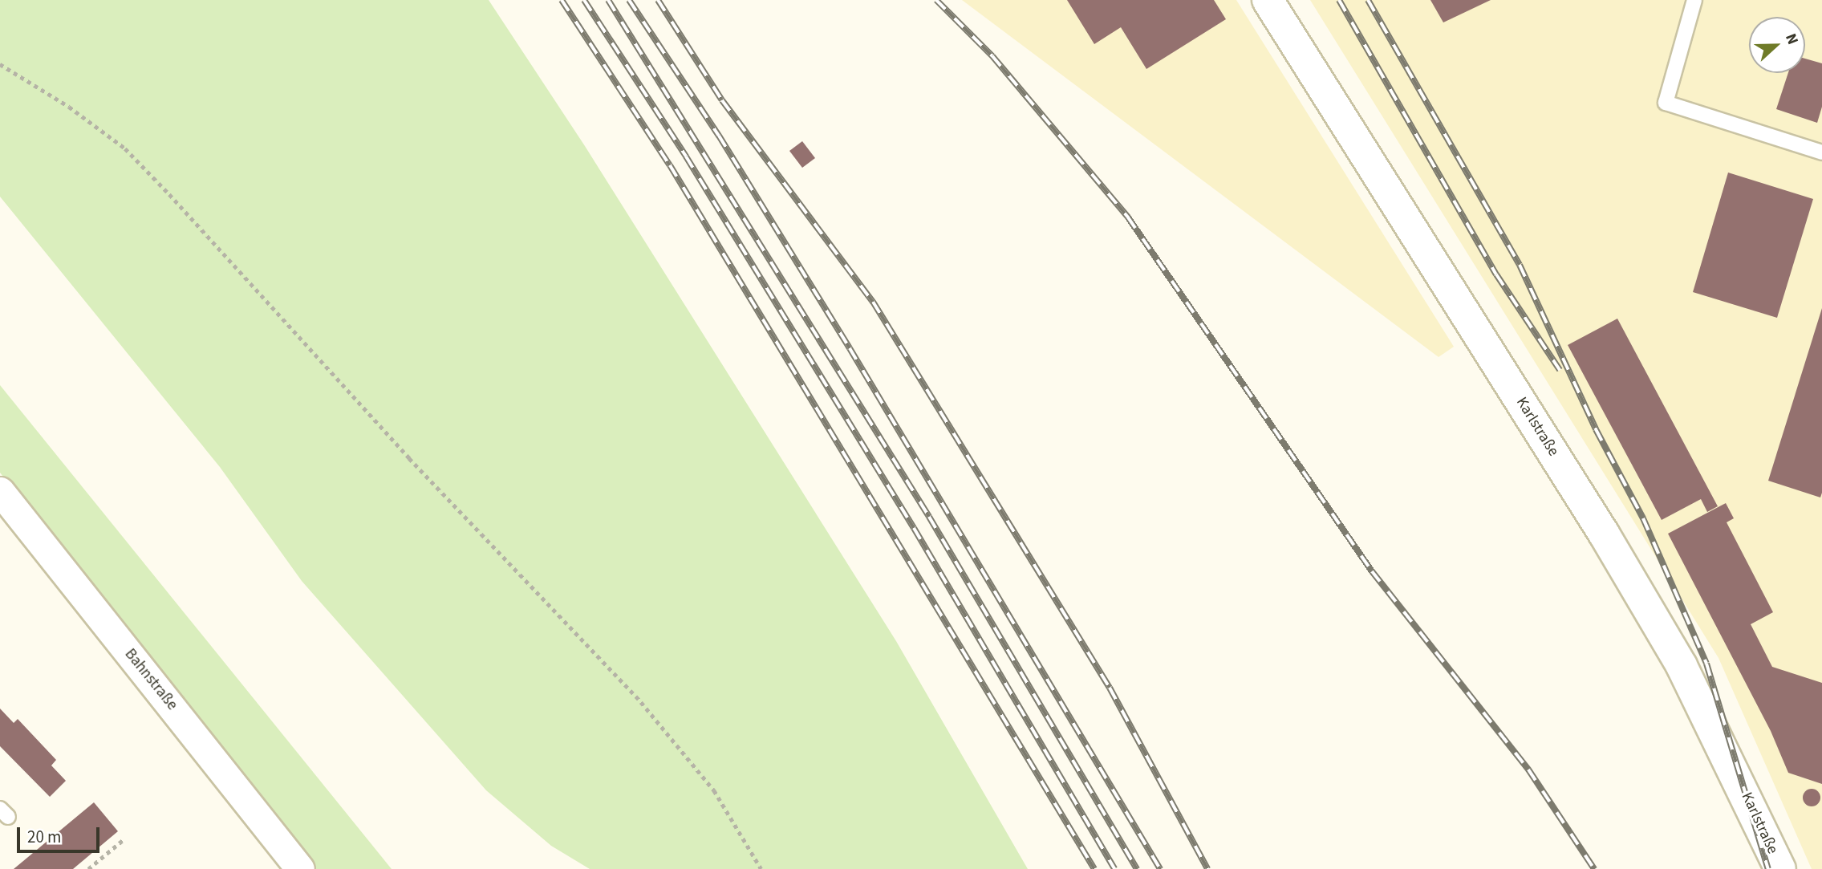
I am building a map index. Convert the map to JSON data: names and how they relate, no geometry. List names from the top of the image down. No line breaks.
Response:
{"streets":{"street":["Karlstraße","Bahnstraße"]},"scale_bar":"20 m","north":"right"}
